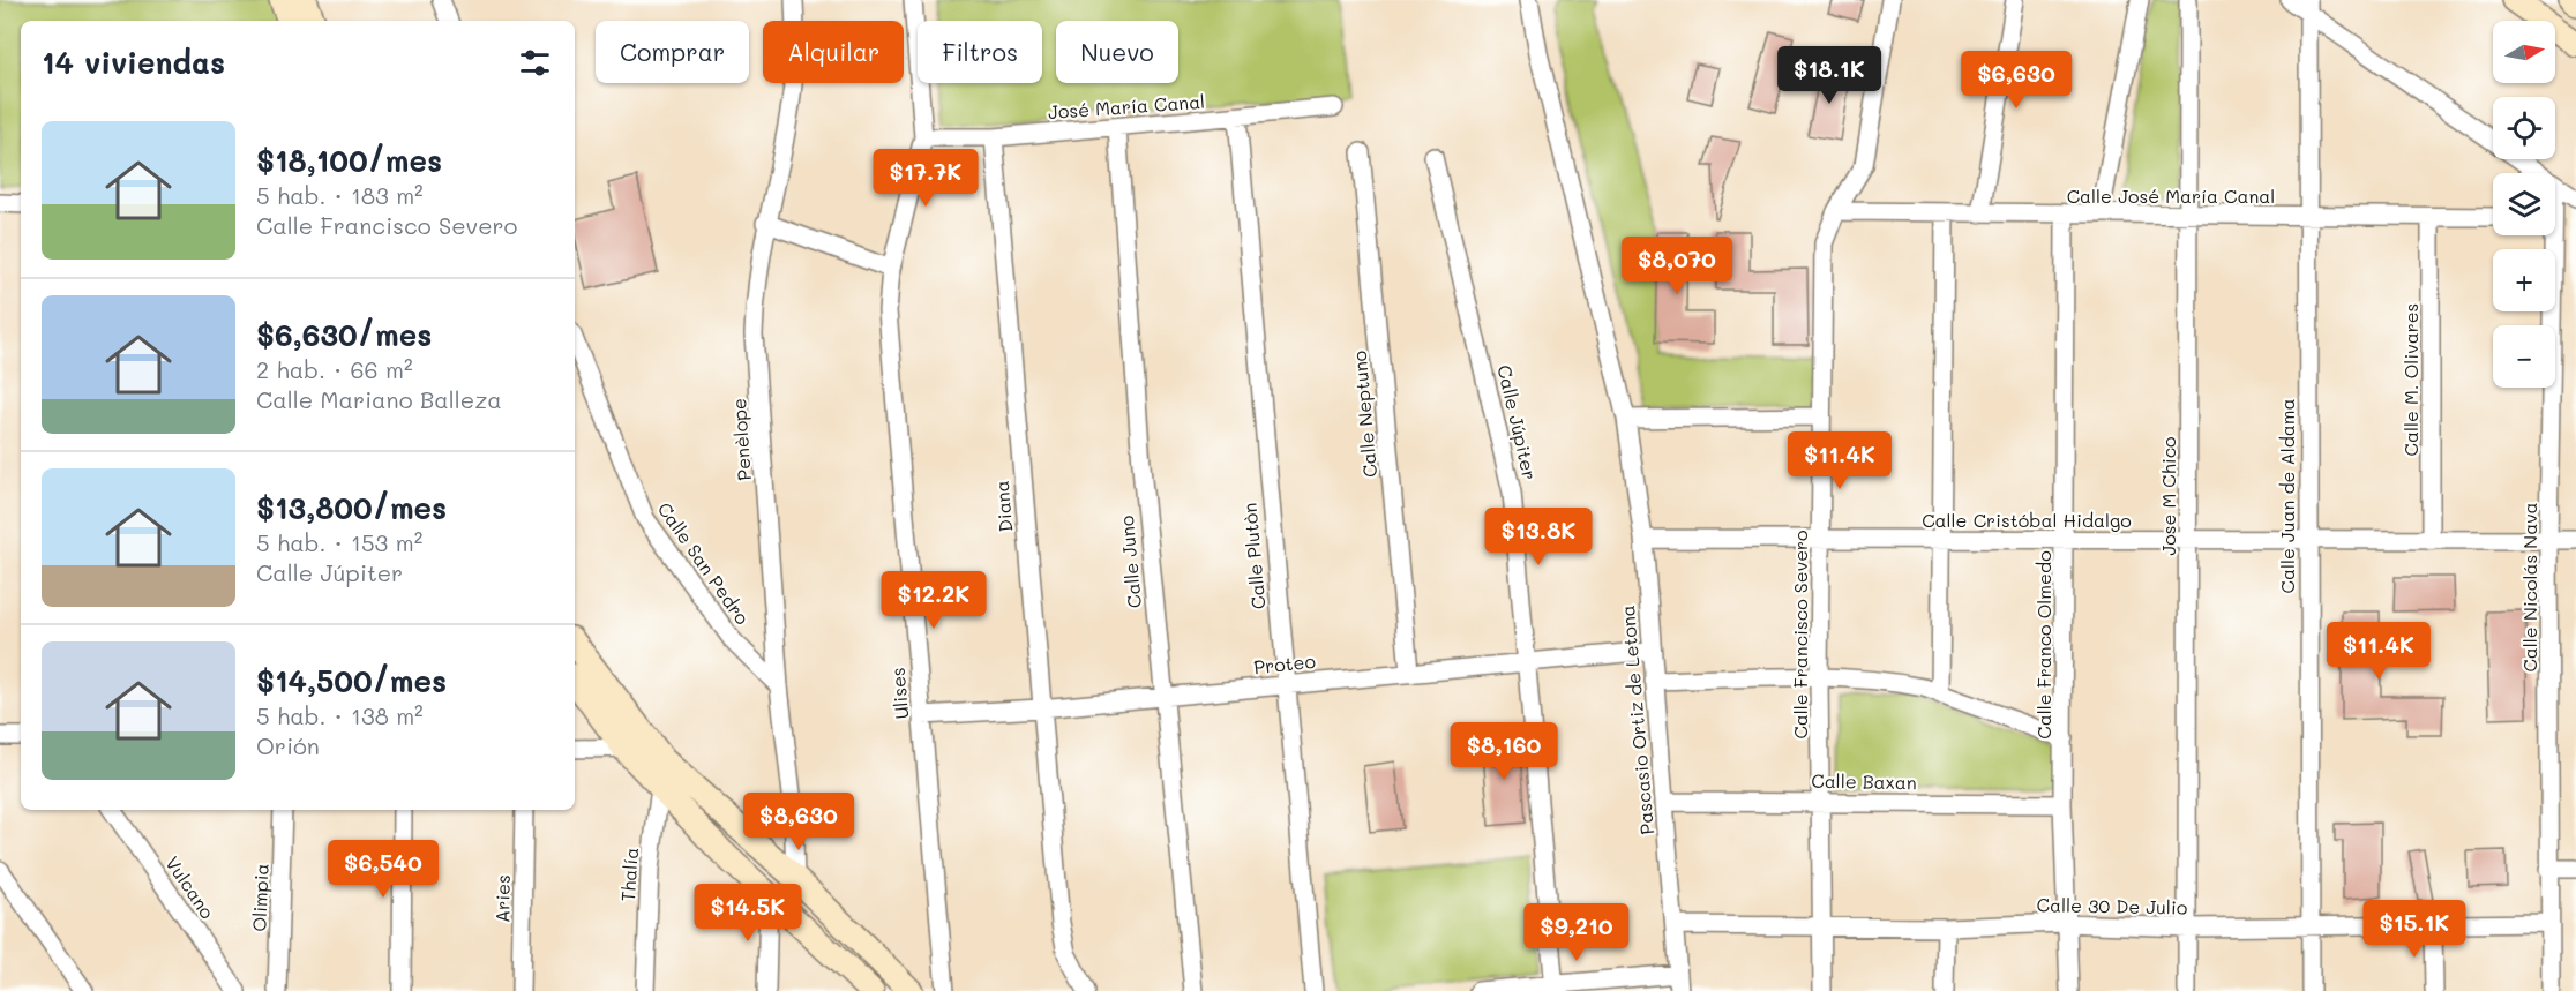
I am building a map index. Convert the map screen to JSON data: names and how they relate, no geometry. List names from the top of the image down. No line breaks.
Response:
{"streets":{"street":["José María Canal","Calle José María Canal","Calle M. Olivares","Calle Neptuno","Calle Júpiter","Penèlope","Jose M Chico","Calle Juan de Aldama","Diana","Calle Cristóbal Hidalgo","Calle Plutòn","Calle Juno","Calle San Pedro","Calle Nicolás Nava","Calle Francisco Severo","Calle Franco Olmedo","Proteo","Ulises","Pascasio Ortiz de Letona","Calle Baxan","Thalía","Vulcano","Olimpia","Aries","Calle 30 De Julio"]},"crossings":[["José María Canal","Diana"],["José María Canal","Calle Plutòn"],["José María Canal","Calle Juno"],["José María Canal","Ulises"],["Calle José María Canal","Calle M. Olivares"],["Calle José María Canal","Jose M Chico"],["Calle José María Canal","Calle Juan de Aldama"],["Calle José María Canal","Calle Francisco Severo"],["Calle José María Canal","Calle Franco Olmedo"],["Calle M. Olivares","Calle Cristóbal Hidalgo"],["Calle Neptuno","Proteo"],["Calle Júpiter","Proteo"],["Penèlope","Calle San Pedro"],["Jose M Chico","Calle Cristóbal Hidalgo"],["Jose M Chico","Calle 30 De Julio"],["Calle Juan de Aldama","Calle Cristóbal Hidalgo"],["Calle Juan de Aldama","Calle 30 De Julio"],["Diana","Proteo"],["Calle Cristóbal Hidalgo","Calle Nicolás Nava"],["Calle Cristóbal Hidalgo","Calle Francisco Severo"],["Calle Cristóbal Hidalgo","Calle Franco Olmedo"],["Calle Cristóbal Hidalgo","Pascasio Ortiz de Letona"],["Calle Plutòn","Proteo"],["Calle Juno","Proteo"],["Calle Nicolás Nava","Calle 30 De Julio"],["Calle Francisco Severo","Calle Baxan"],["Calle Francisco Severo","Calle 30 De Julio"],["Calle Franco Olmedo","Calle Baxan"],["Calle Franco Olmedo","Calle 30 De Julio"],["Proteo","Ulises"],["Proteo","Pascasio Ortiz de Letona"],["Pascasio Ortiz de Letona","Calle Baxan"],["Pascasio Ortiz de Letona","Calle 30 De Julio"]],"north":"right","page":{"map_buttons":["+","−"],"chip":["Comprar","Alquilar","Filtros","Nuevo"],"heading":"14 viviendas","price":["$18.1K","$6,630","$17.7K","$8,070","$11.4K","$13.8K","$12.2K","$11.4K","$8,160","$8,630","$6,540","$14.5K","$15.1K","$9,210"],"list":[{"name":"$18,100/mes","note":"5 hab. · 183 m² · Calle Francisco Severo"},{"name":"$6,630/mes","note":"2 hab. · 66 m² · Calle Mariano Balleza"},{"name":"$13,800/mes","note":"5 hab. · 153 m² · Calle Júpiter"},{"name":"$14,500/mes","note":"5 hab. · 138 m² · Orión"}]}}
